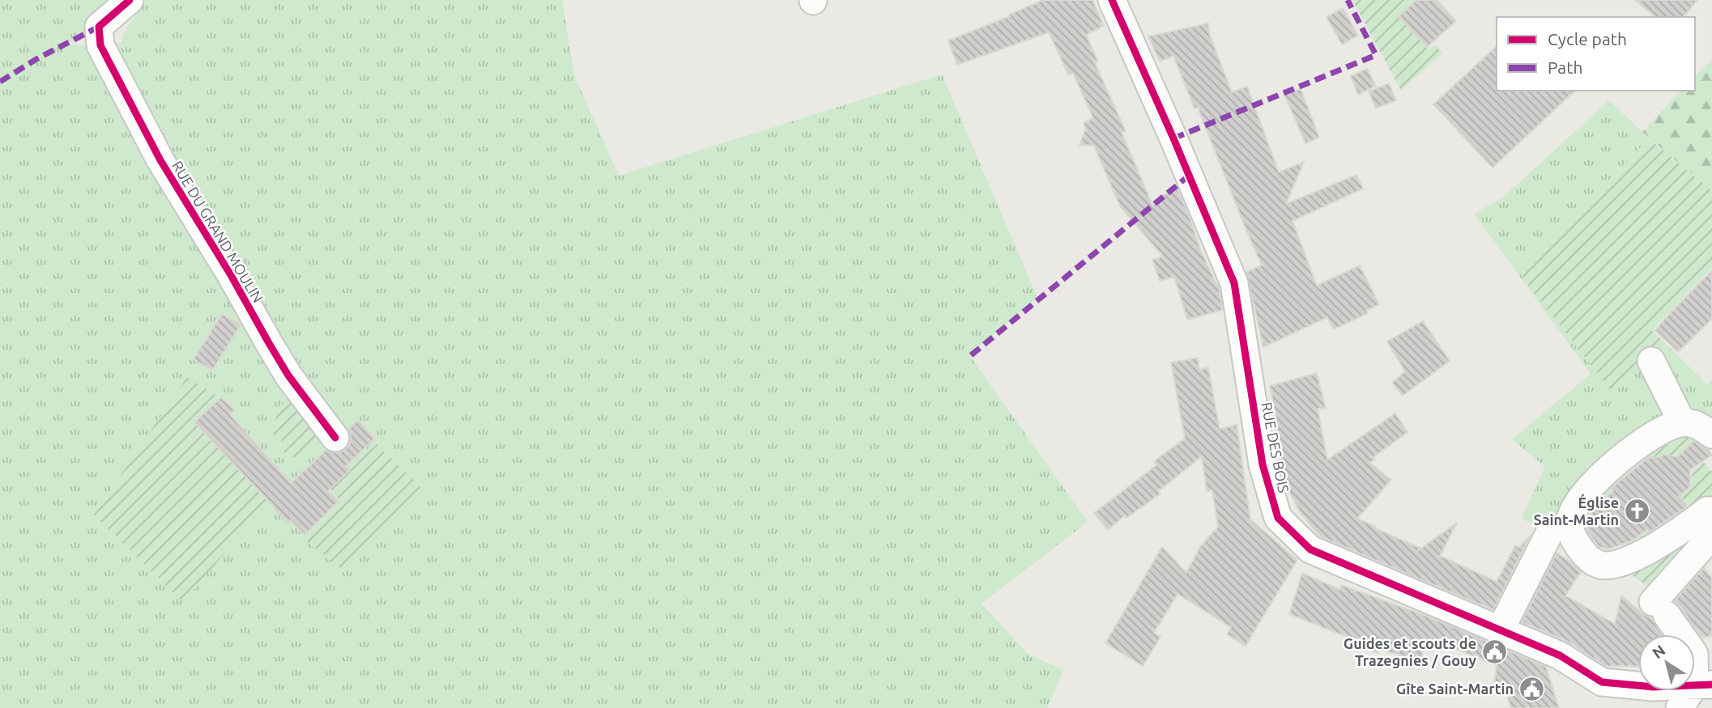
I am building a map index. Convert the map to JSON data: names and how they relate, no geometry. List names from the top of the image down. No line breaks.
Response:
{"streets":{"street":["RUE DU GRAND MOULIN","RUE DES BOIS"]},"places":{"church":["Église Saint-Martin"],"public building":["Guides et scouts de Trazegnies / Gouy","Gîte Saint-Martin"]},"legend":["Cycle path","Path"],"north":"top left"}
